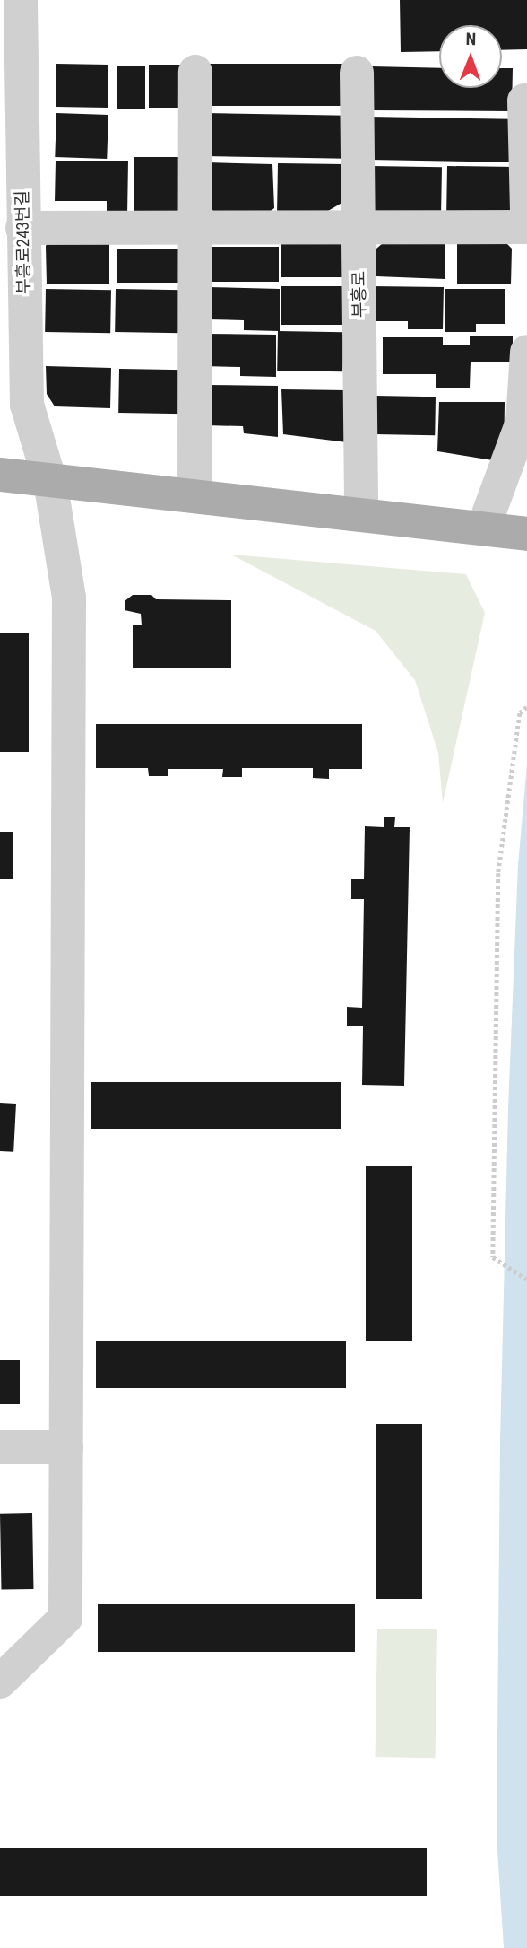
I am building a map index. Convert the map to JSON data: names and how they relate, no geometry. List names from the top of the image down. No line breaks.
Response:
{"streets":{"street":["부흥로243번길","부흥로"]},"north":"top"}
